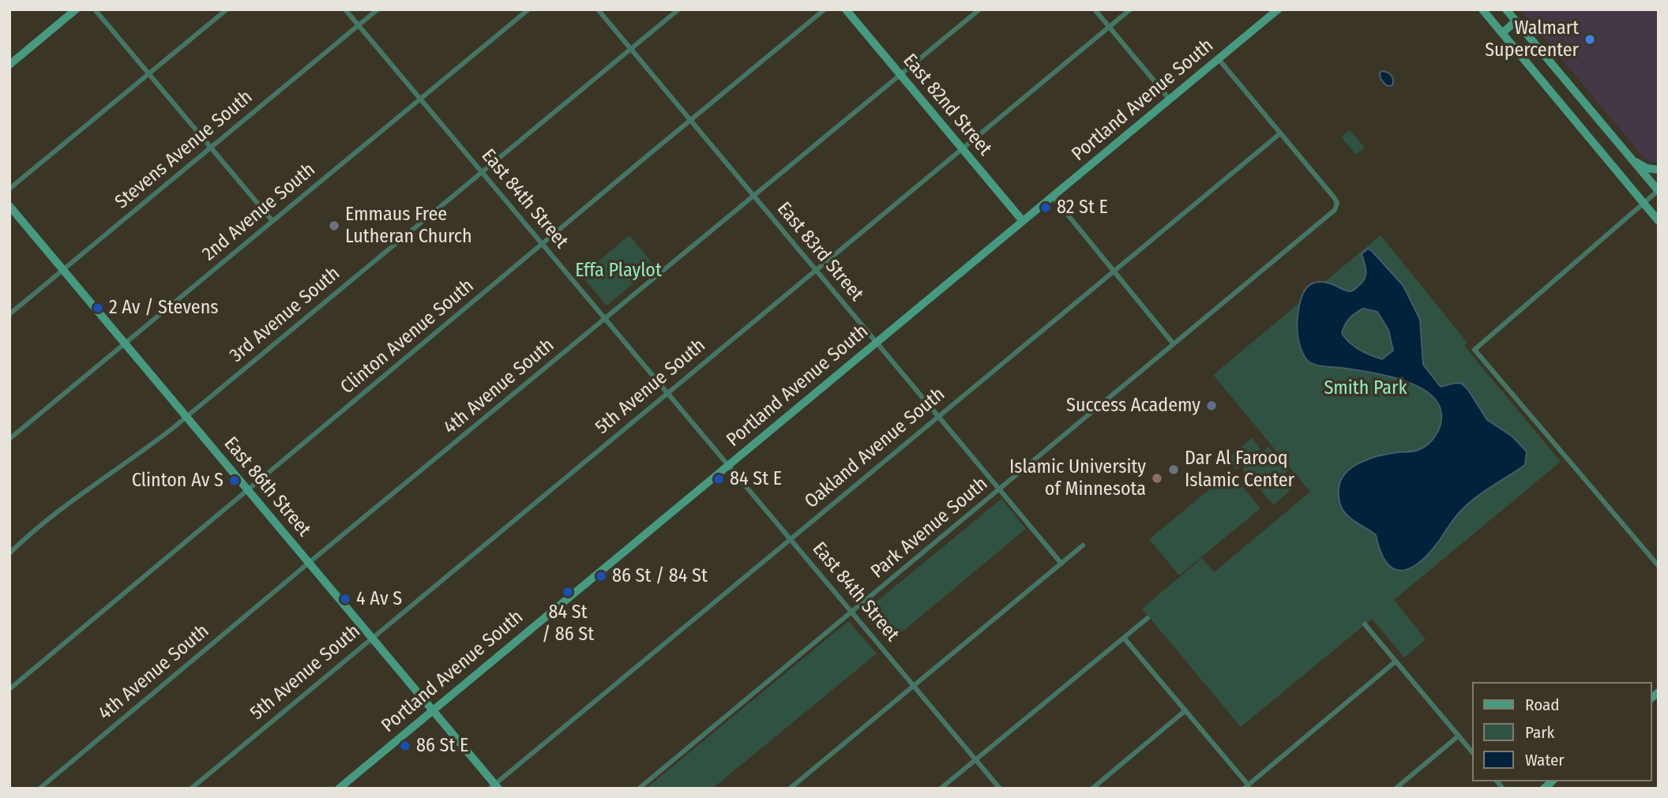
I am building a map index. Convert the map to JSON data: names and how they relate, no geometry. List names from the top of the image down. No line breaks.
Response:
{"streets":{"main road":["Portland Avenue South","East 82nd Street","East 86th Street"],"street":["Stevens Avenue South","East 84th Street","2nd Avenue South","East 83rd Street","3rd Avenue South","Clinton Avenue South","4th Avenue South","5th Avenue South","Oakland Avenue South","Park Avenue South"]},"crossings":[["Portland Avenue South","East 82nd Street"],["Portland Avenue South","East 84th Street"],["Portland Avenue South","East 83rd Street"],["Portland Avenue South","East 86th Street"],["East 82nd Street","4th Avenue South"],["East 82nd Street","5th Avenue South"],["Stevens Avenue South","East 84th Street"],["Stevens Avenue South","East 86th Street"],["East 84th Street","2nd Avenue South"],["East 84th Street","3rd Avenue South"],["East 84th Street","Clinton Avenue South"],["East 84th Street","4th Avenue South"],["East 84th Street","5th Avenue South"],["East 84th Street","Oakland Avenue South"],["East 84th Street","Park Avenue South"],["2nd Avenue South","East 86th Street"],["East 83rd Street","3rd Avenue South"],["East 83rd Street","Clinton Avenue South"],["East 83rd Street","4th Avenue South"],["East 83rd Street","5th Avenue South"],["East 83rd Street","Oakland Avenue South"],["East 83rd Street","Park Avenue South"],["3rd Avenue South","East 86th Street"],["Clinton Avenue South","East 86th Street"],["4th Avenue South","East 86th Street"],["5th Avenue South","East 86th Street"],["Oakland Avenue South","East 86th Street"],["Oakland Avenue South","Park Avenue South"]],"parks":["Effa Playlot","Smith Park"],"places":["Walmart Supercenter","82 St E","Emmaus Free Lutheran Church","2 Av / Stevens","Success Academy","Dar Al Farooq Islamic Center","Islamic University of Minnesota","84 St E","Clinton Av S","86 St / 84 St","84 St / 86 St","4 Av S","86 St E"],"legend":["Road","Park","Water"]}
